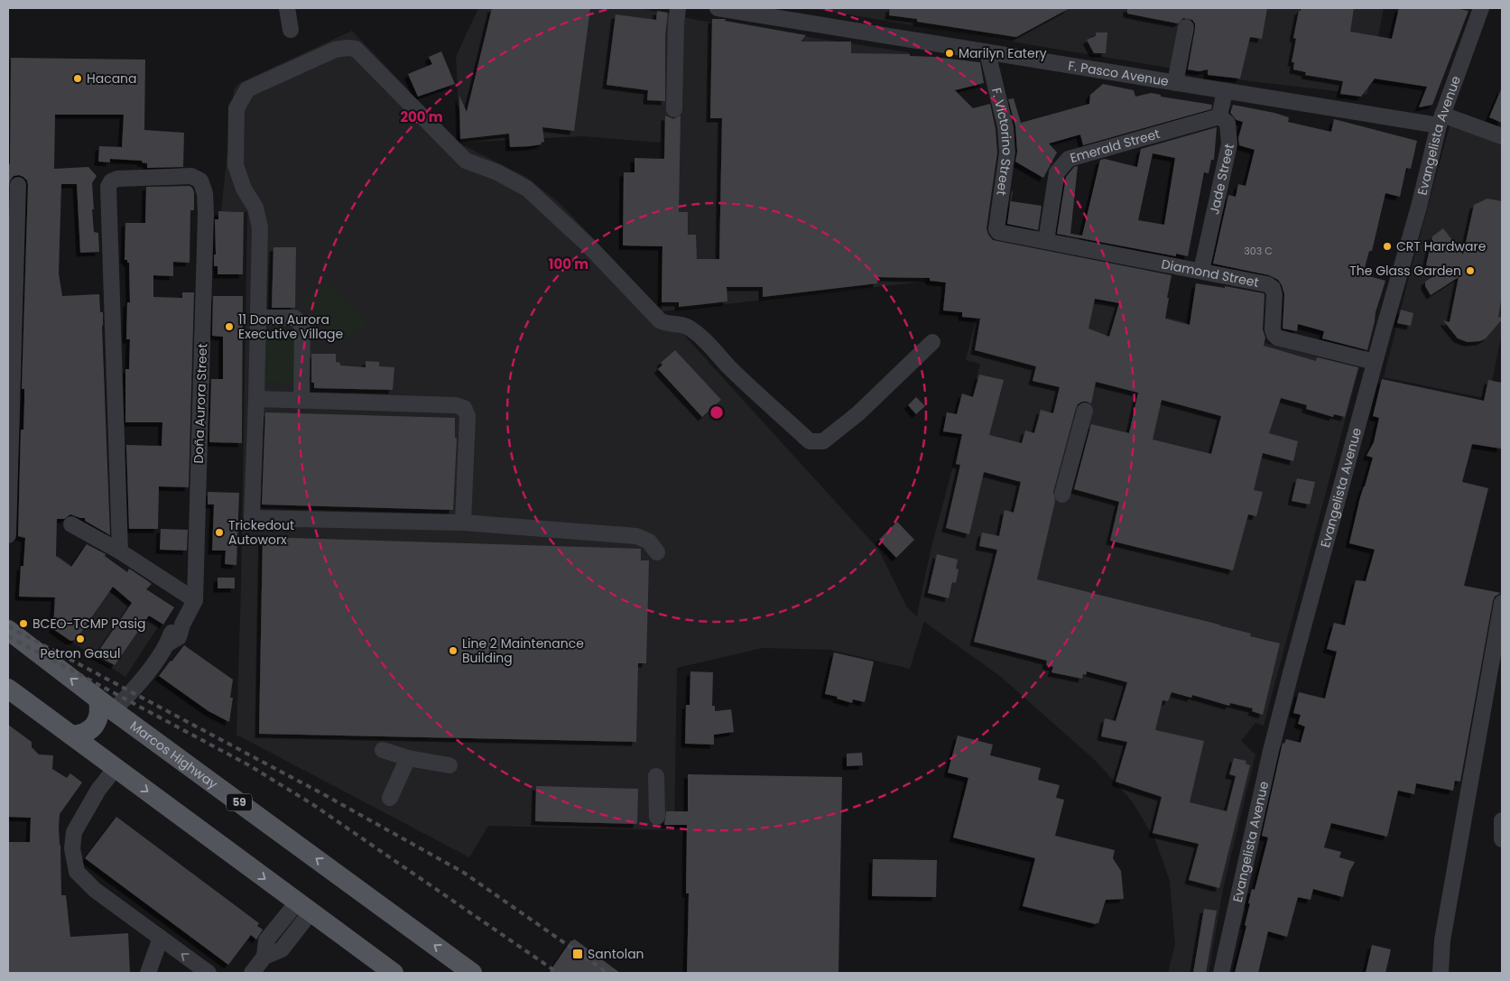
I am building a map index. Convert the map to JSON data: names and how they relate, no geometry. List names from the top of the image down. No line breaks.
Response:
{"streets":{"main road":["Marcos Highway","59"],"street":["F. Pasco Avenue","Evangelista Avenue","F. Victorino Street","Emerald Street","Jade Street","Diamond Street","Doña Aurora Street"]},"crossings":[["F. Pasco Avenue","Evangelista Avenue"],["F. Pasco Avenue","F. Victorino Street"],["Evangelista Avenue","Diamond Street"],["F. Victorino Street","Diamond Street"],["Emerald Street","Jade Street"],["Emerald Street","Diamond Street"],["Jade Street","Diamond Street"],["Doña Aurora Street","Marcos Highway"]],"places":{"other":["Marilyn Eatery","Hacana","CRT Hardware","The Glass Garden","11 Dona Aurora Executive Village","Trickedout Autoworx","BCEO-TCMP Pasig","Petron Gasul","Line 2 Maintenance Building"],"transit":["Santolan"]},"house_numbers":["303 C"],"rings":["200 m","100 m"]}
